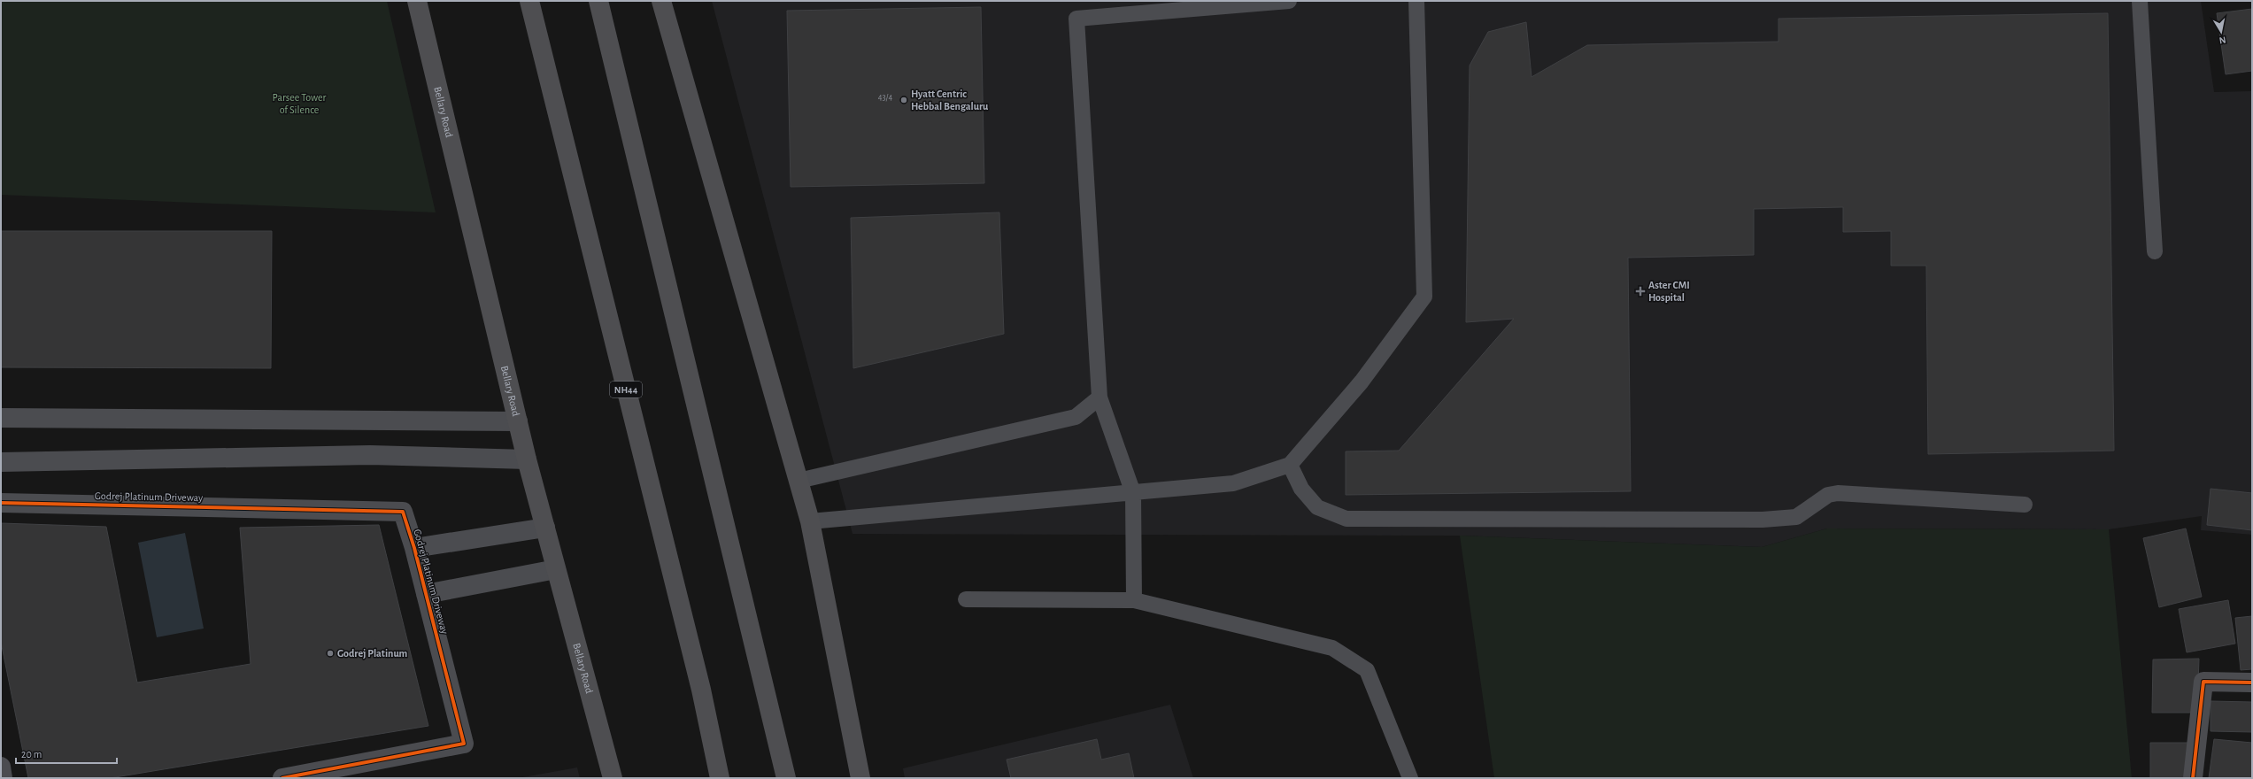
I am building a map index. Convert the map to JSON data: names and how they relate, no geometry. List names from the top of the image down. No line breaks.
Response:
{"streets":{"highway":["Bellary Road","NH44"],"street":["Godrej Platinum Driveway"]},"parks":["Parsee Tower of Silence"],"places":{"other":["Hyatt Centric Hebbal Bengaluru","Godrej Platinum"],"health":["Aster CMI Hospital"]},"house_numbers":["43/4"],"scale_bar":"20 m","north":"bottom"}
